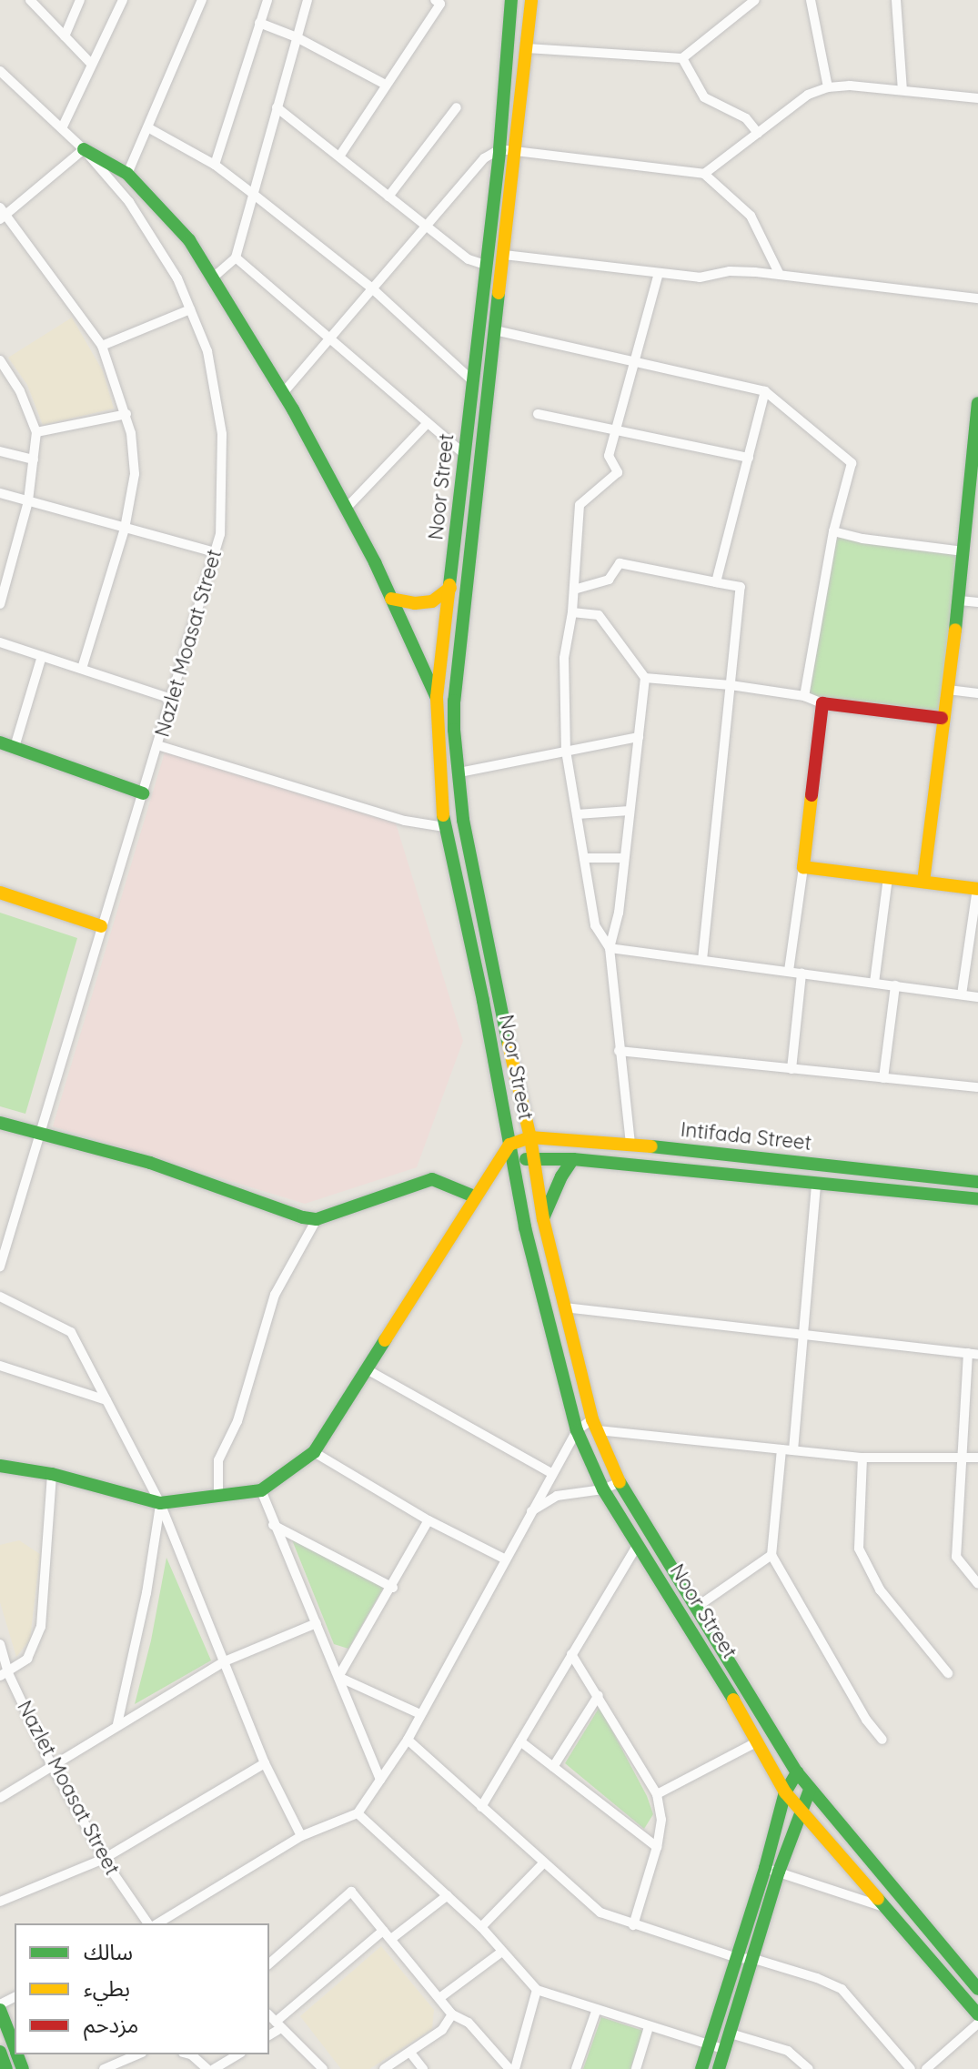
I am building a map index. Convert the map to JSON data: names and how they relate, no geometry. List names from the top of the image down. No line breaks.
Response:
{"streets":{"main road":["Noor Street","Intifada Street"],"street":["Nazlet Moasat Street"]},"crossings":[["Noor Street","Intifada Street"]],"legend":["سالك","بطيء","مزدحم"]}
